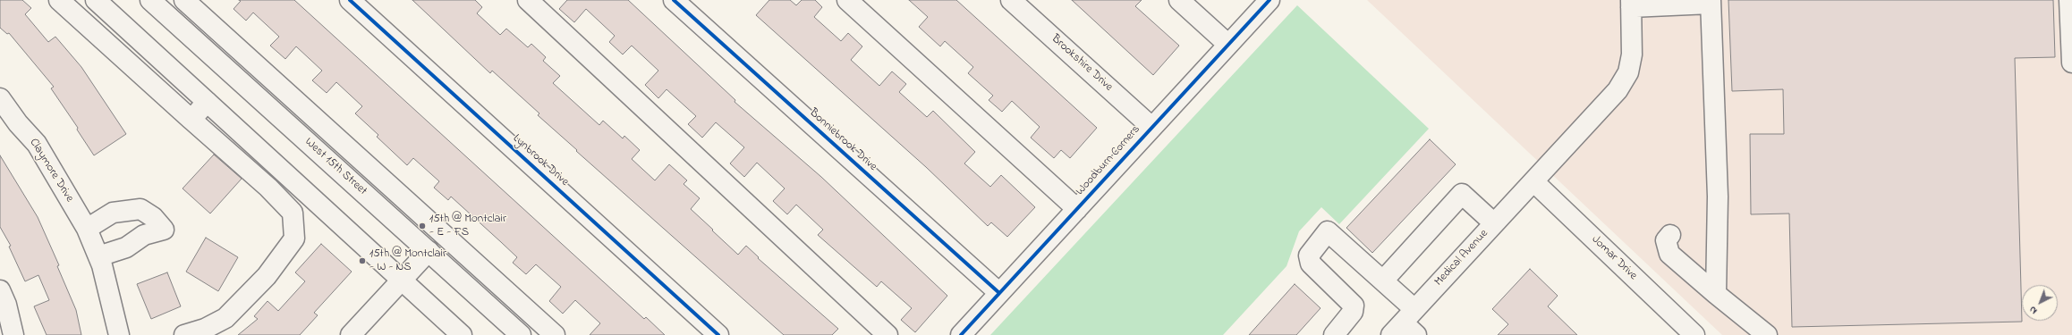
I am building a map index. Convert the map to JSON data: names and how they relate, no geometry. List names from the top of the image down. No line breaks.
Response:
{"streets":{"street":["Brookshire Drive","Bonniebrook Drive","Lynbrook Drive","Woodburn Corners","West 15th Street","Claymore Drive","Medical Avenue","Jomar Drive"]},"crossings":[["Brookshire Drive","Woodburn Corners"],["Bonniebrook Drive","Woodburn Corners"],["Medical Avenue","Jomar Drive"]],"places":["15th @ Montclair - E - FS","15th @ Montclair - W - NS"],"north":"bottom left"}
